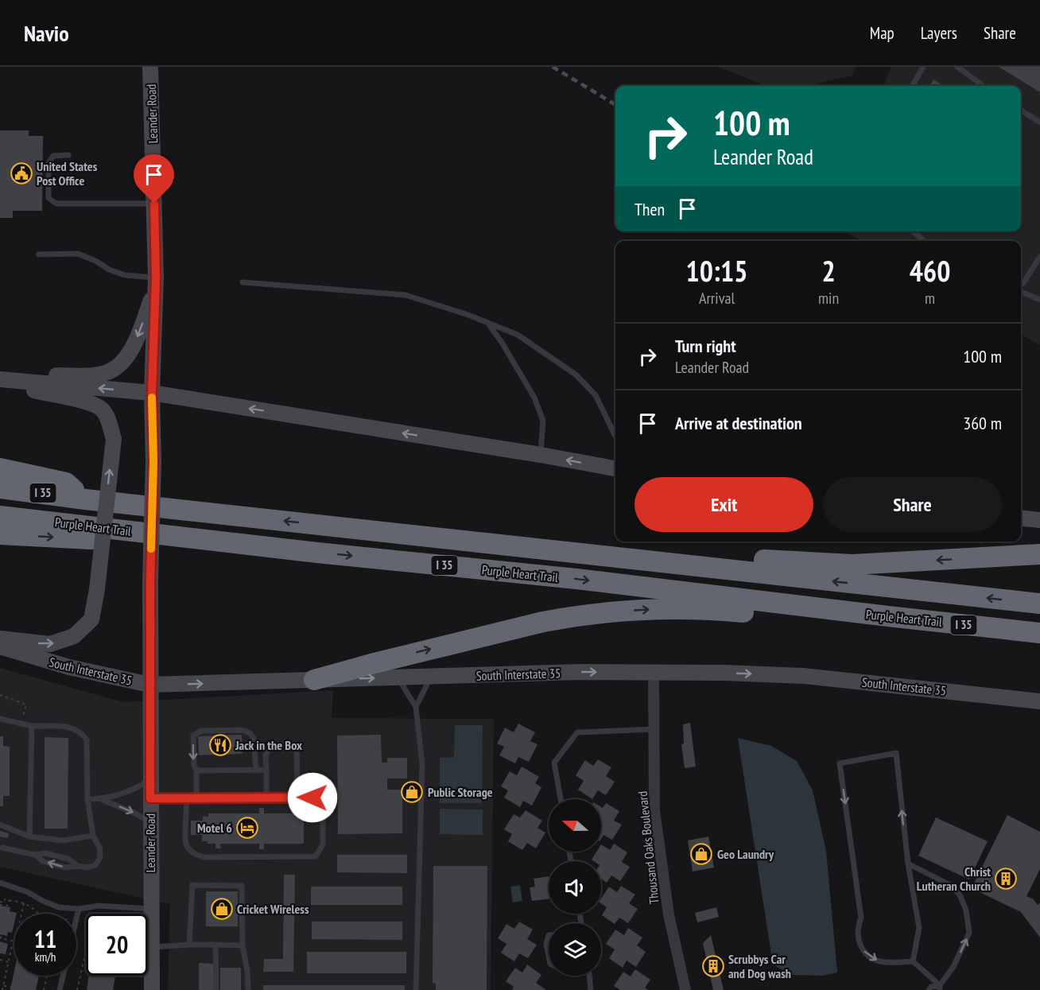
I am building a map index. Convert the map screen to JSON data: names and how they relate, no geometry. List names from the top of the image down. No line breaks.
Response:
{"streets":{"highway":["I 35","Purple Heart Trail"],"main road":["Leander Road","South Interstate 35"],"street":["Thousand Oaks Boulevard"]},"crossings":[["Leander Road","South Interstate 35"],["South Interstate 35","Thousand Oaks Boulevard"]],"one_way":["South Interstate 35"],"places":{"public building":["United States Post Office"],"restaurant":["Jack in the Box"],"shop":["Public Storage","Geo Laundry","Cricket Wireless"],"hotel":["Motel 6"],"building":["Christ Lutheran Church","Scrubbys Car and Dog wash"]},"north":"left","page":{"header":"Navio","nav":["Map","Layers","Share"],"turn":["100 m","Leander Road"],"then":"Then","eta":["10:15","Arrival","2","min","460","m"],"list":[{"name":"Turn right","note":"Leander Road","value":"100 m"},{"name":"Arrive at destination","value":"360 m"}],"buttons":["Exit","Share"],"speed":"11 km/h","limit":"20"}}
